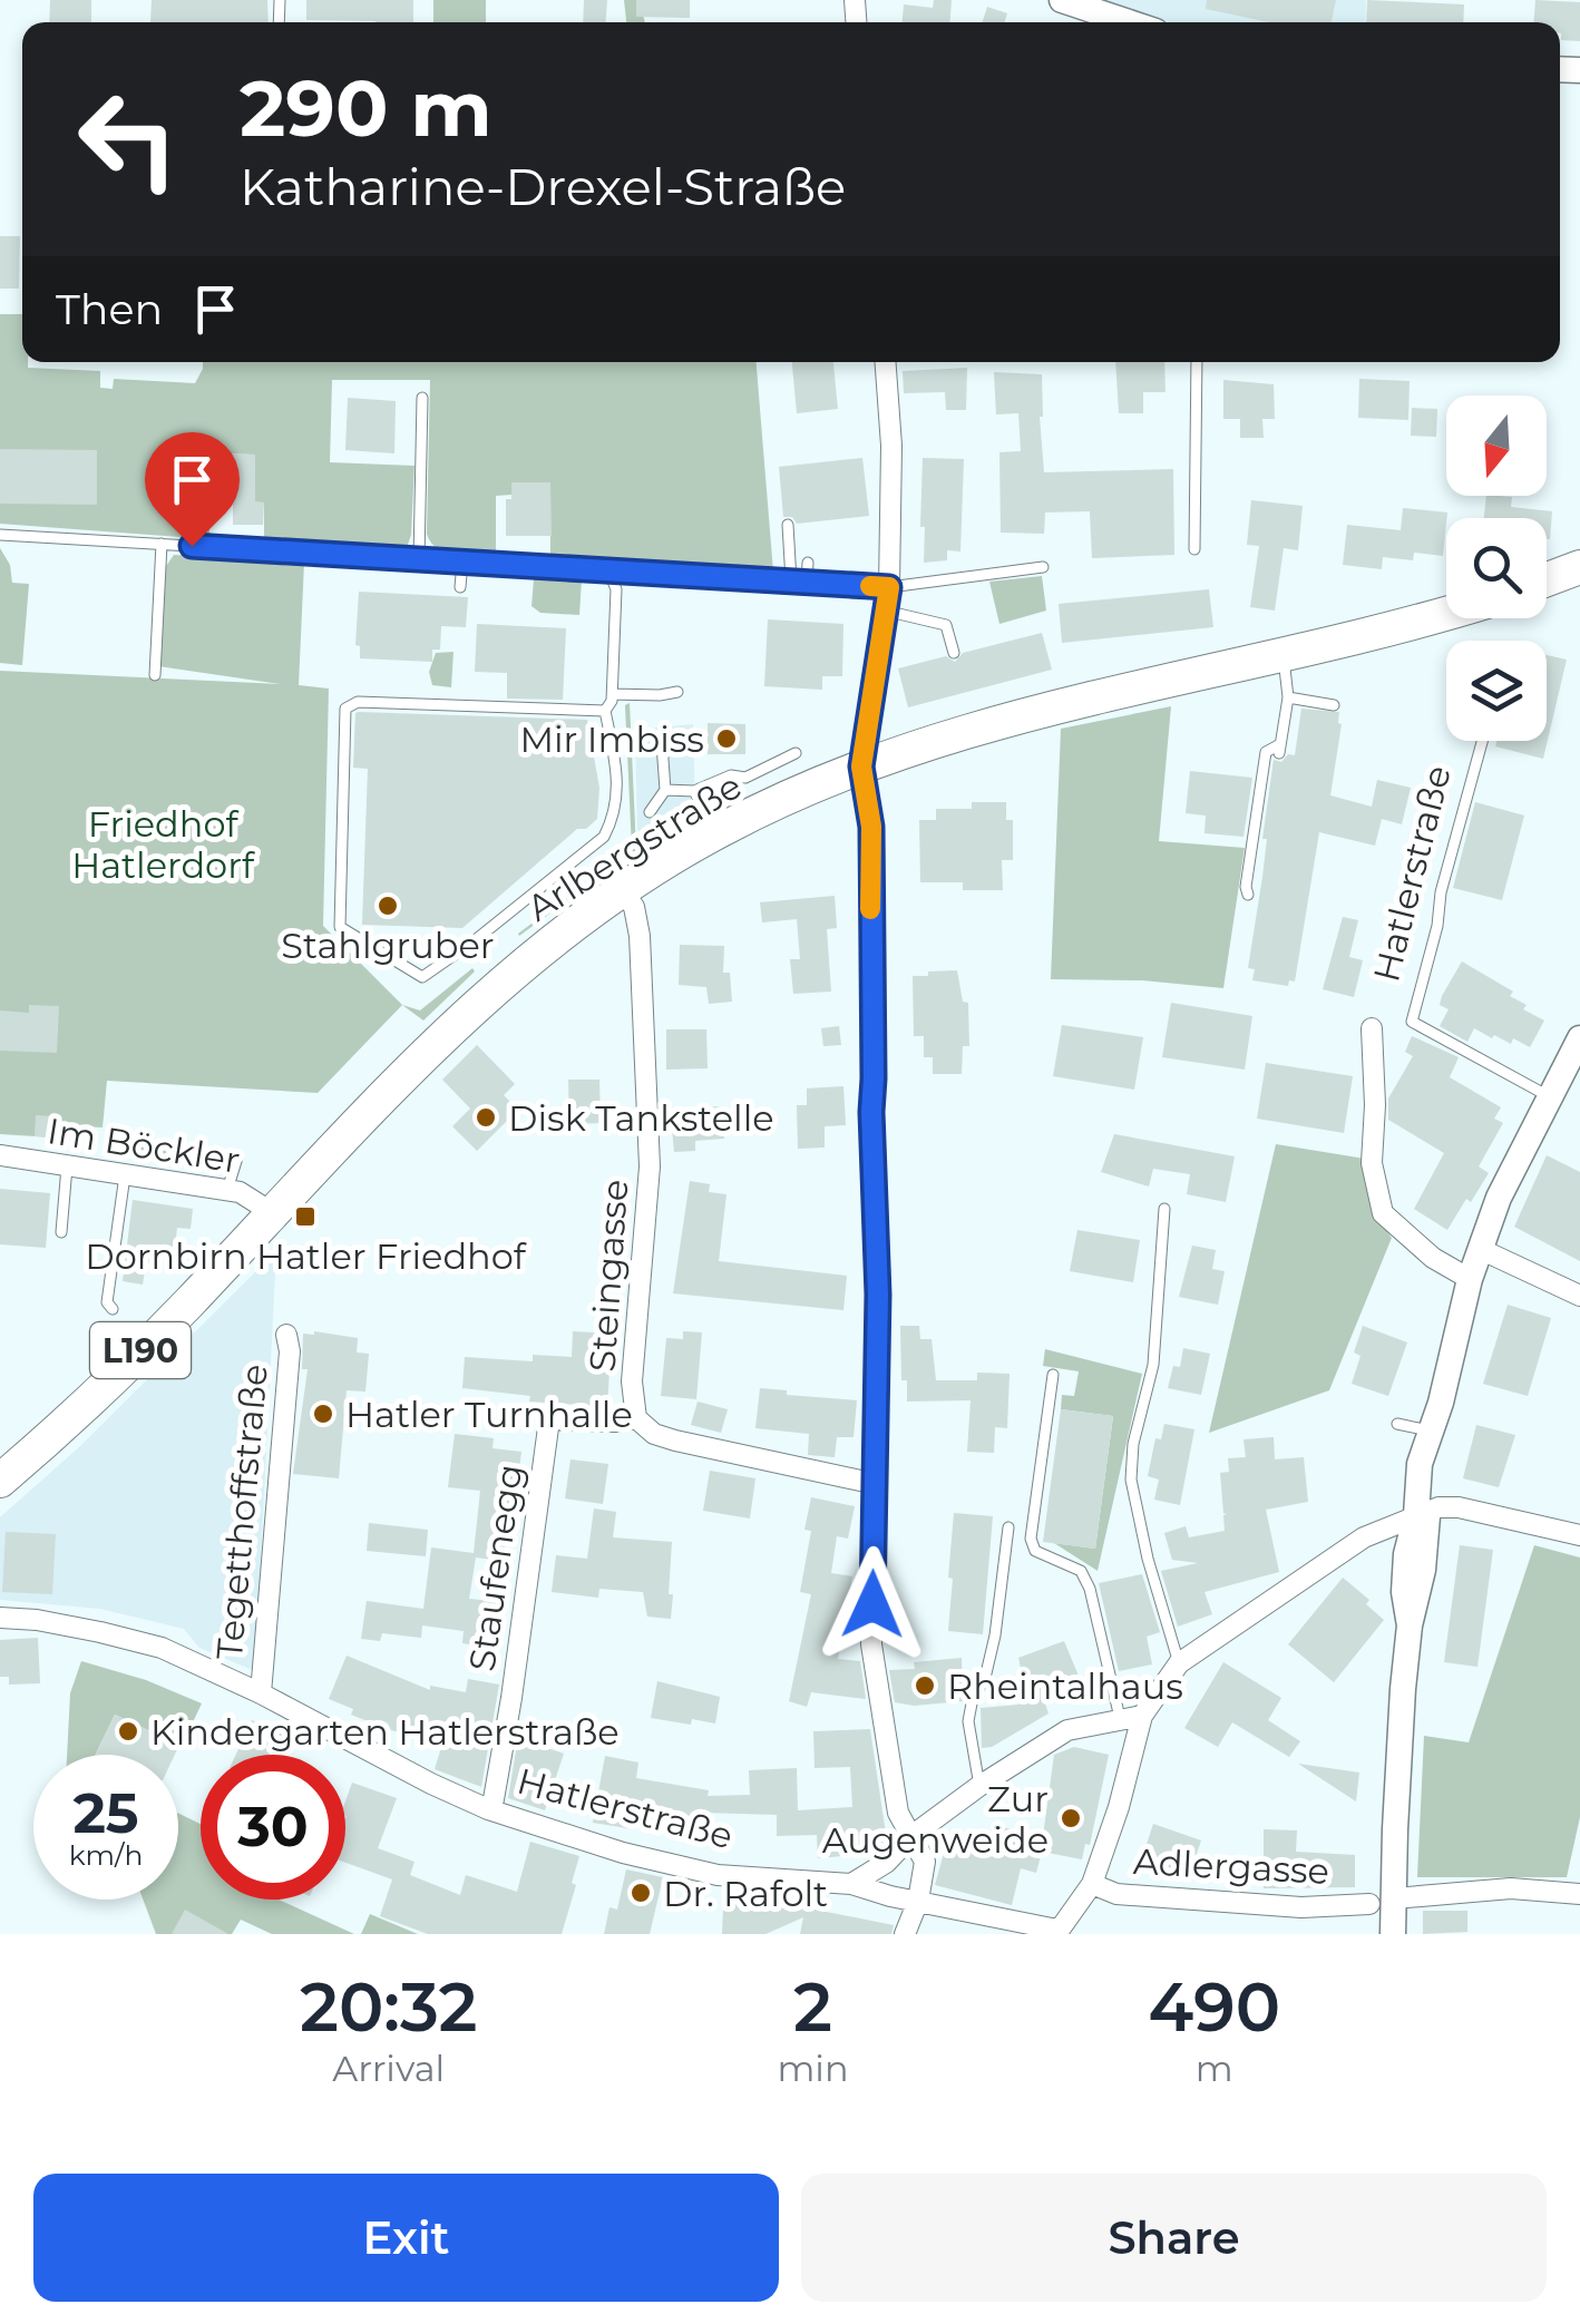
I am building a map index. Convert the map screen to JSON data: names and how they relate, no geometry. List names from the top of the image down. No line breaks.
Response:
{"streets":{"main road":["Arlbergstraße","L190"],"street":["Hatlerstraße","Im Böckler","Steingasse","Tegetthoffstraße","Staufenegg","Adlergasse"]},"crossings":[["Arlbergstraße","Im Böckler"],["Arlbergstraße","Steingasse"],["Hatlerstraße","Tegetthoffstraße"],["Hatlerstraße","Staufenegg"],["Steingasse","Staufenegg"]],"parks":["Friedhof Hatlerdorf"],"places":{"other":["Mir Imbiss","Stahlgruber","Disk Tankstelle","Hatler Turnhalle","Rheintalhaus","Kindergarten Hatlerstraße","Zur Augenweide","Dr. Rafolt"],"transit":["Dornbirn Hatler Friedhof"]},"north":"bottom","page":{"turn":["290 m","Katharine-Drexel-Straße"],"then":"Then","speed":"25 km/h","limit":"30","eta":["20:32","Arrival","2","min","490","m"],"buttons":["Exit","Share"]}}
